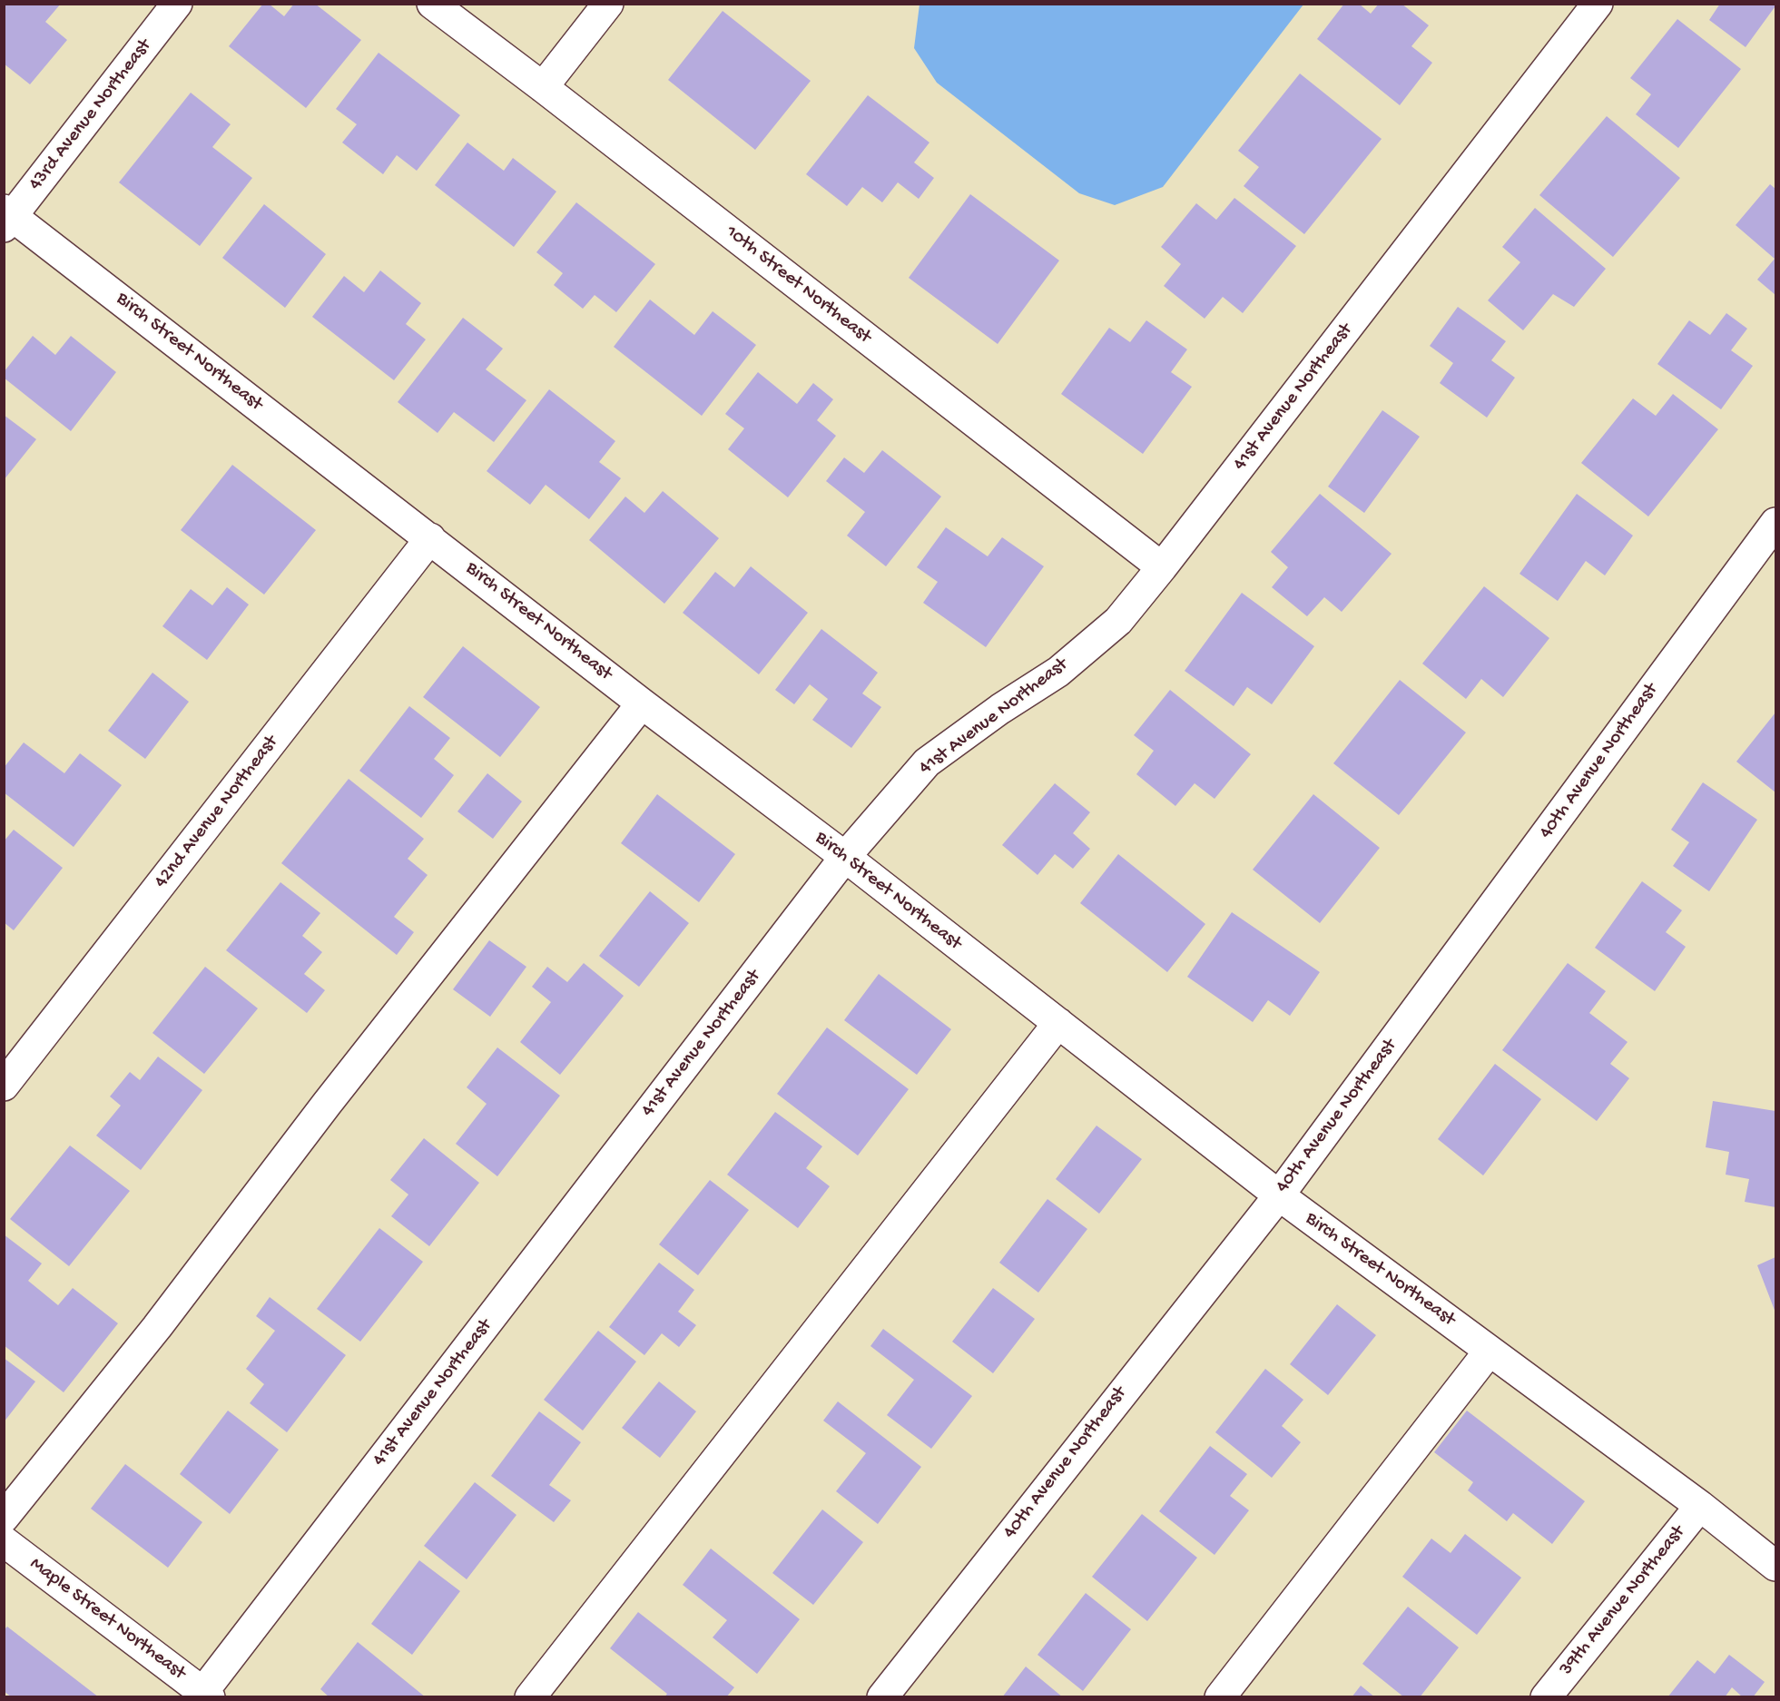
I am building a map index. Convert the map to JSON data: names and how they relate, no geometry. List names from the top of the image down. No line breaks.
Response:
{"streets":{"street":["43rd Avenue Northeast","10th Street Northeast","Birch Street Northeast","41st Avenue Northeast","40th Avenue Northeast","42nd Avenue Northeast","39th Avenue Northeast","Maple Street Northeast"]},"crossings":[["43rd Avenue Northeast","Birch Street Northeast"],["10th Street Northeast","41st Avenue Northeast"],["Birch Street Northeast","41st Avenue Northeast"],["Birch Street Northeast","40th Avenue Northeast"],["Birch Street Northeast","42nd Avenue Northeast"],["Birch Street Northeast","39th Avenue Northeast"],["41st Avenue Northeast","Maple Street Northeast"]]}
